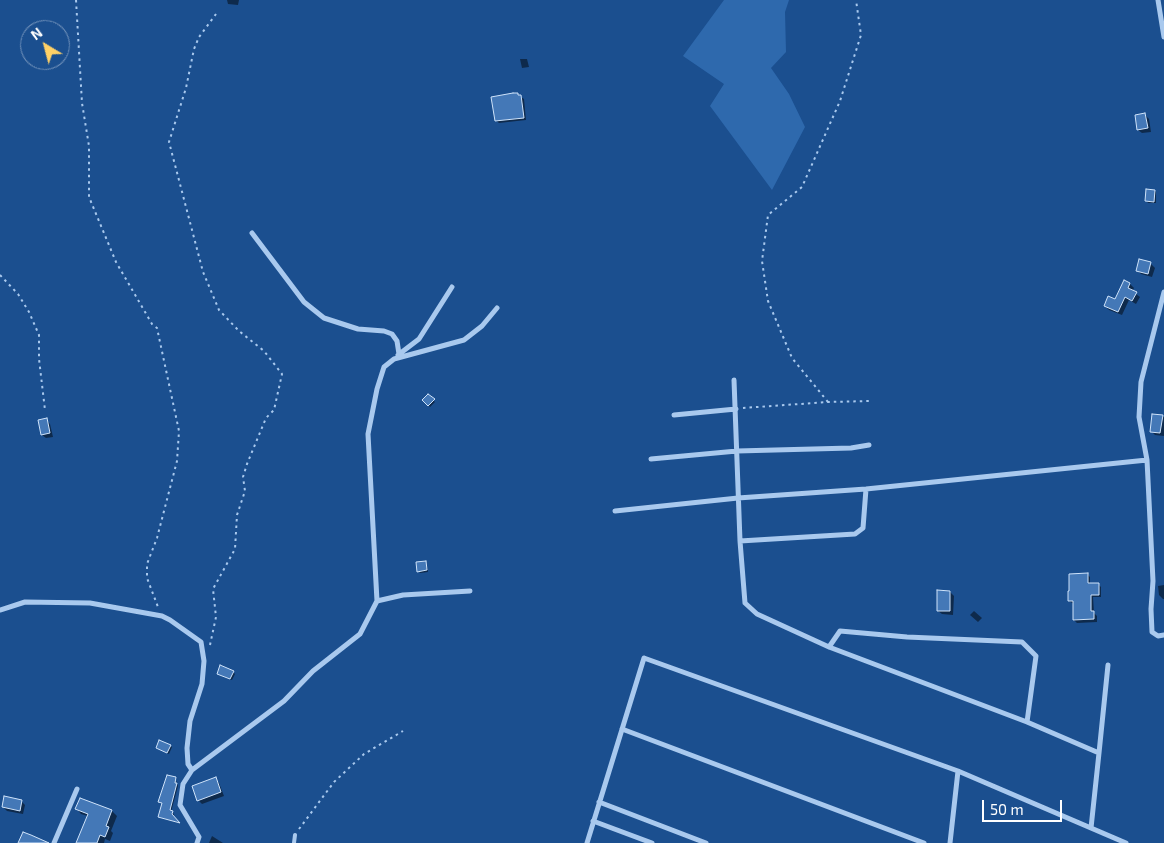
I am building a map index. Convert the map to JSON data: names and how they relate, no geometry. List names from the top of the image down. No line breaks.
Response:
{"scale_bar":"50 m","north":"top left"}
